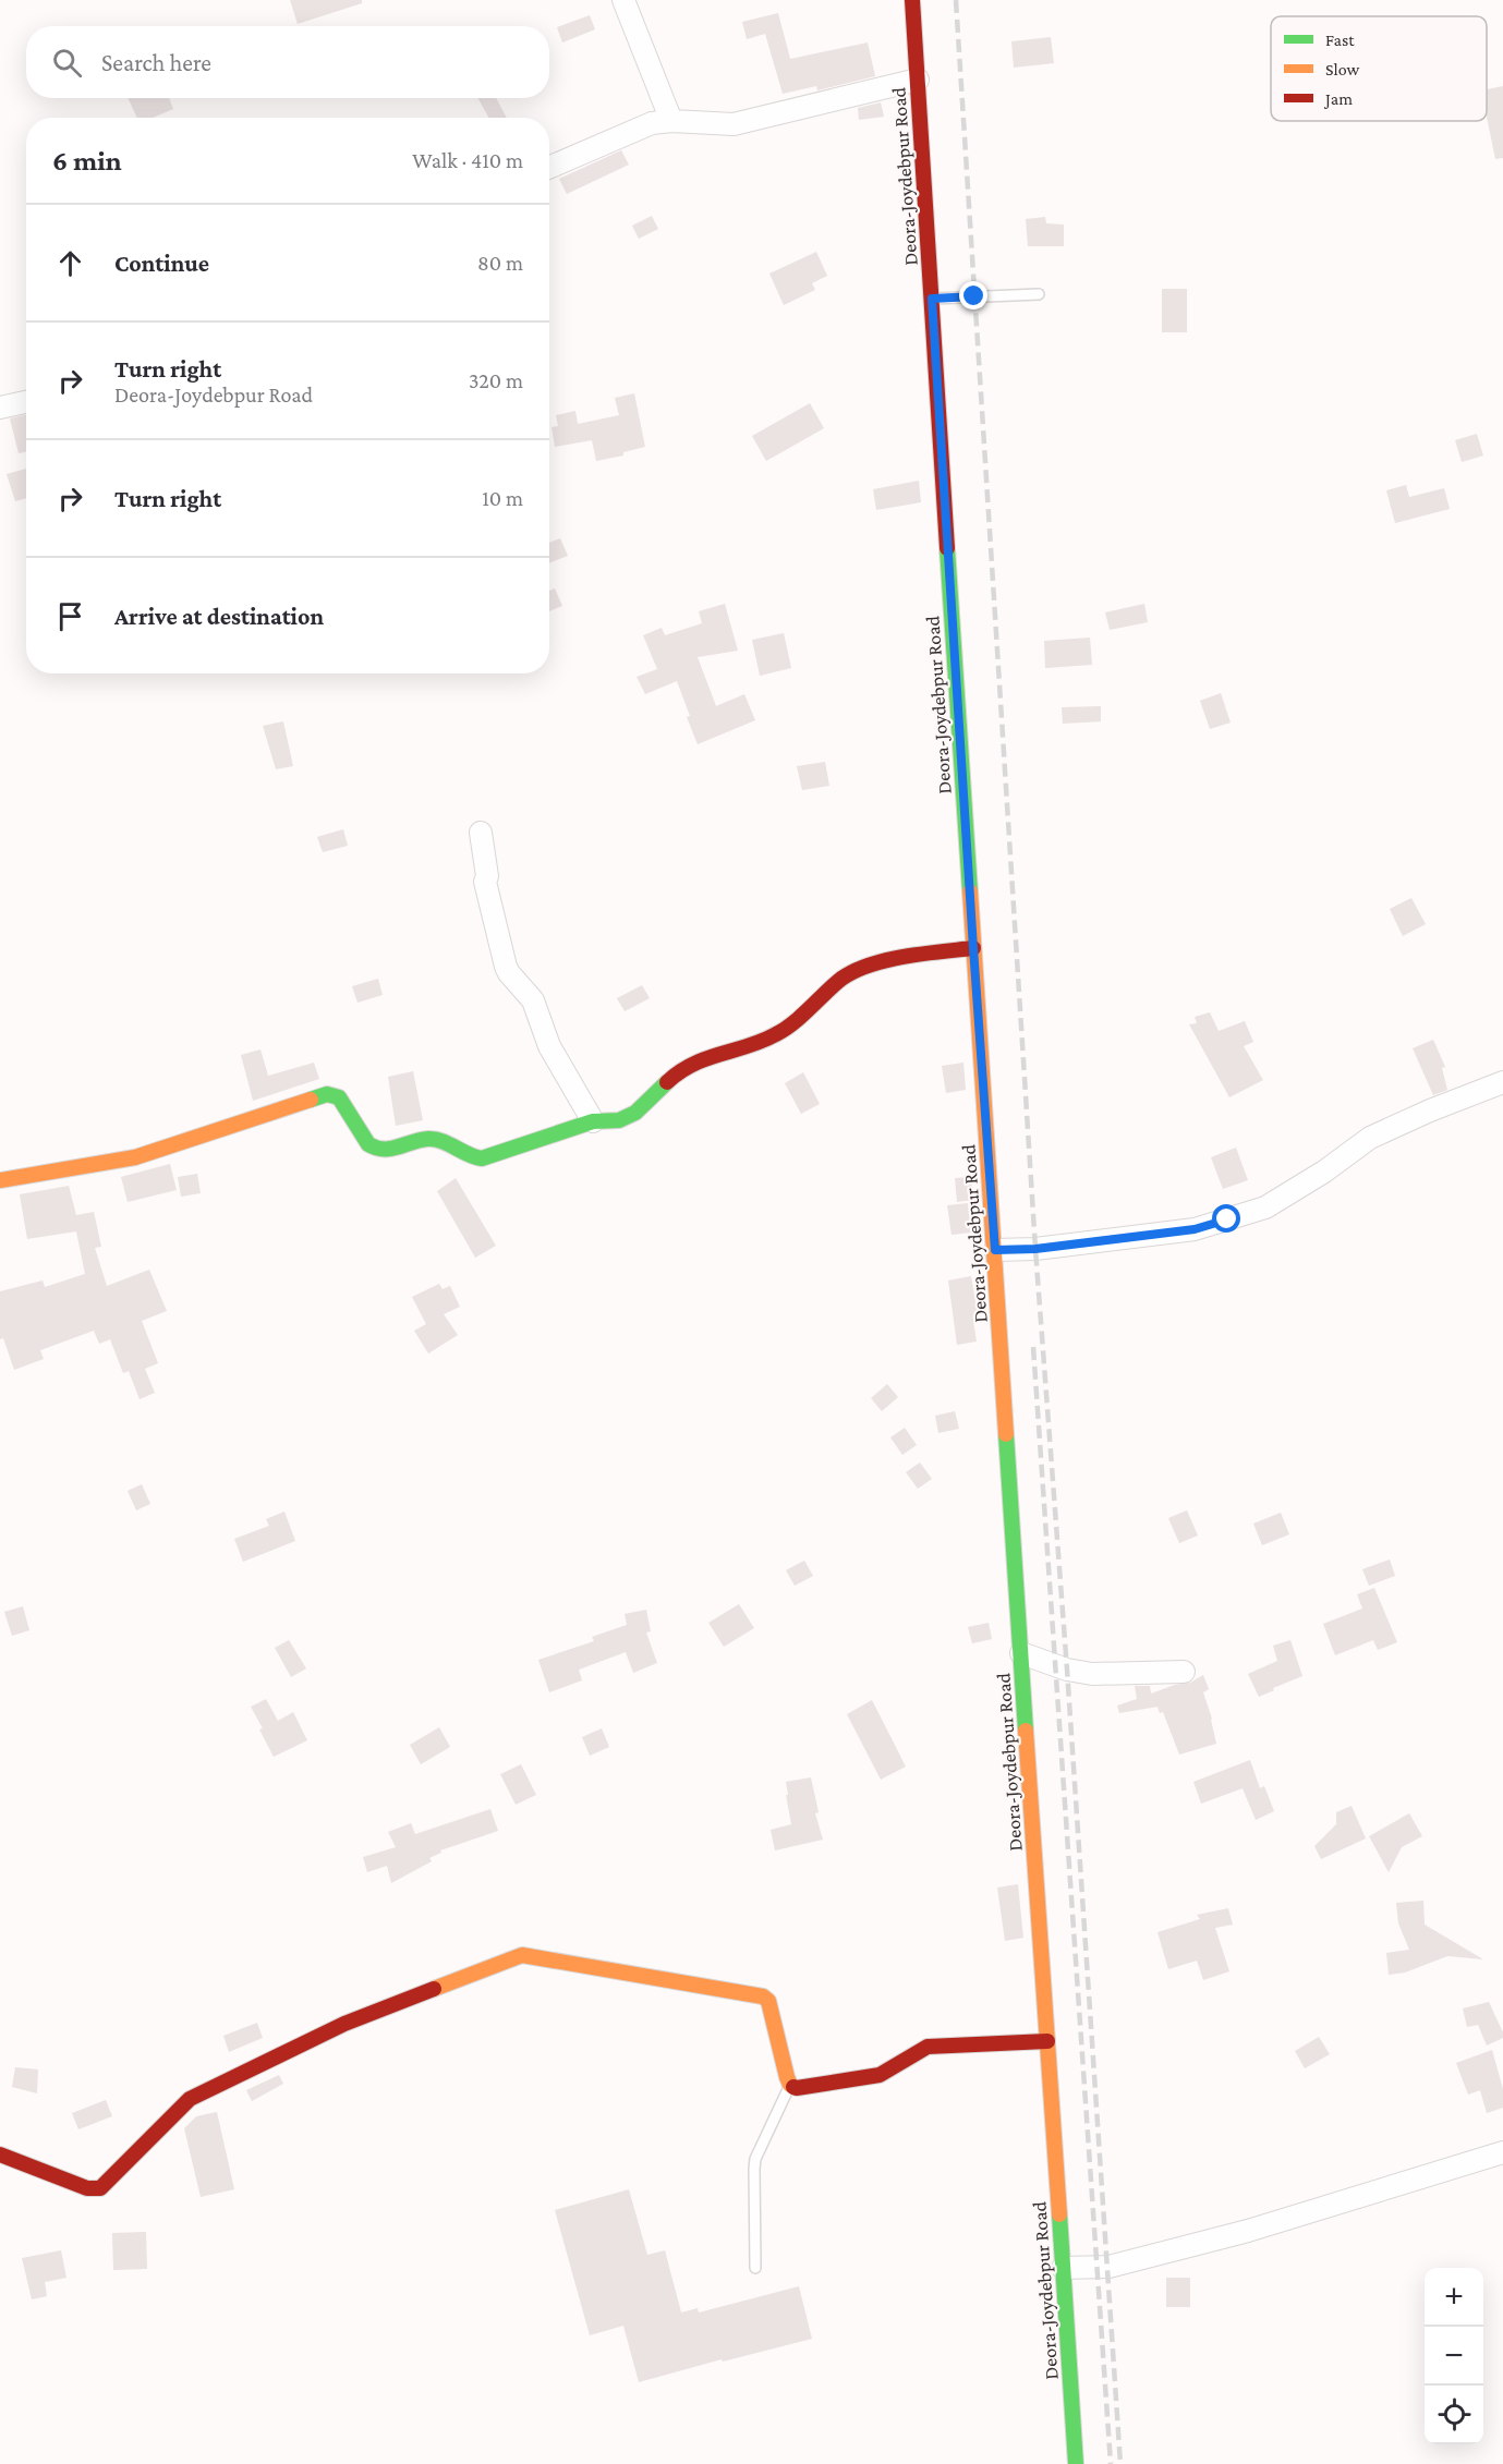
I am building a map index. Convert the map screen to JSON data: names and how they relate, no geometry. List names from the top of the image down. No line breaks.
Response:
{"streets":{"street":["Deora-Joydebpur Road"]},"legend":["Fast","Slow","Jam"],"page":{"search":"Search here","heading":["6 min","Walk · 410 m"],"list":[["Continue","80 m"],["Turn right","Deora-Joydebpur Road","320 m"],["Turn right","10 m"],"Arrive at destination"],"map_buttons":["+","−"]}}
